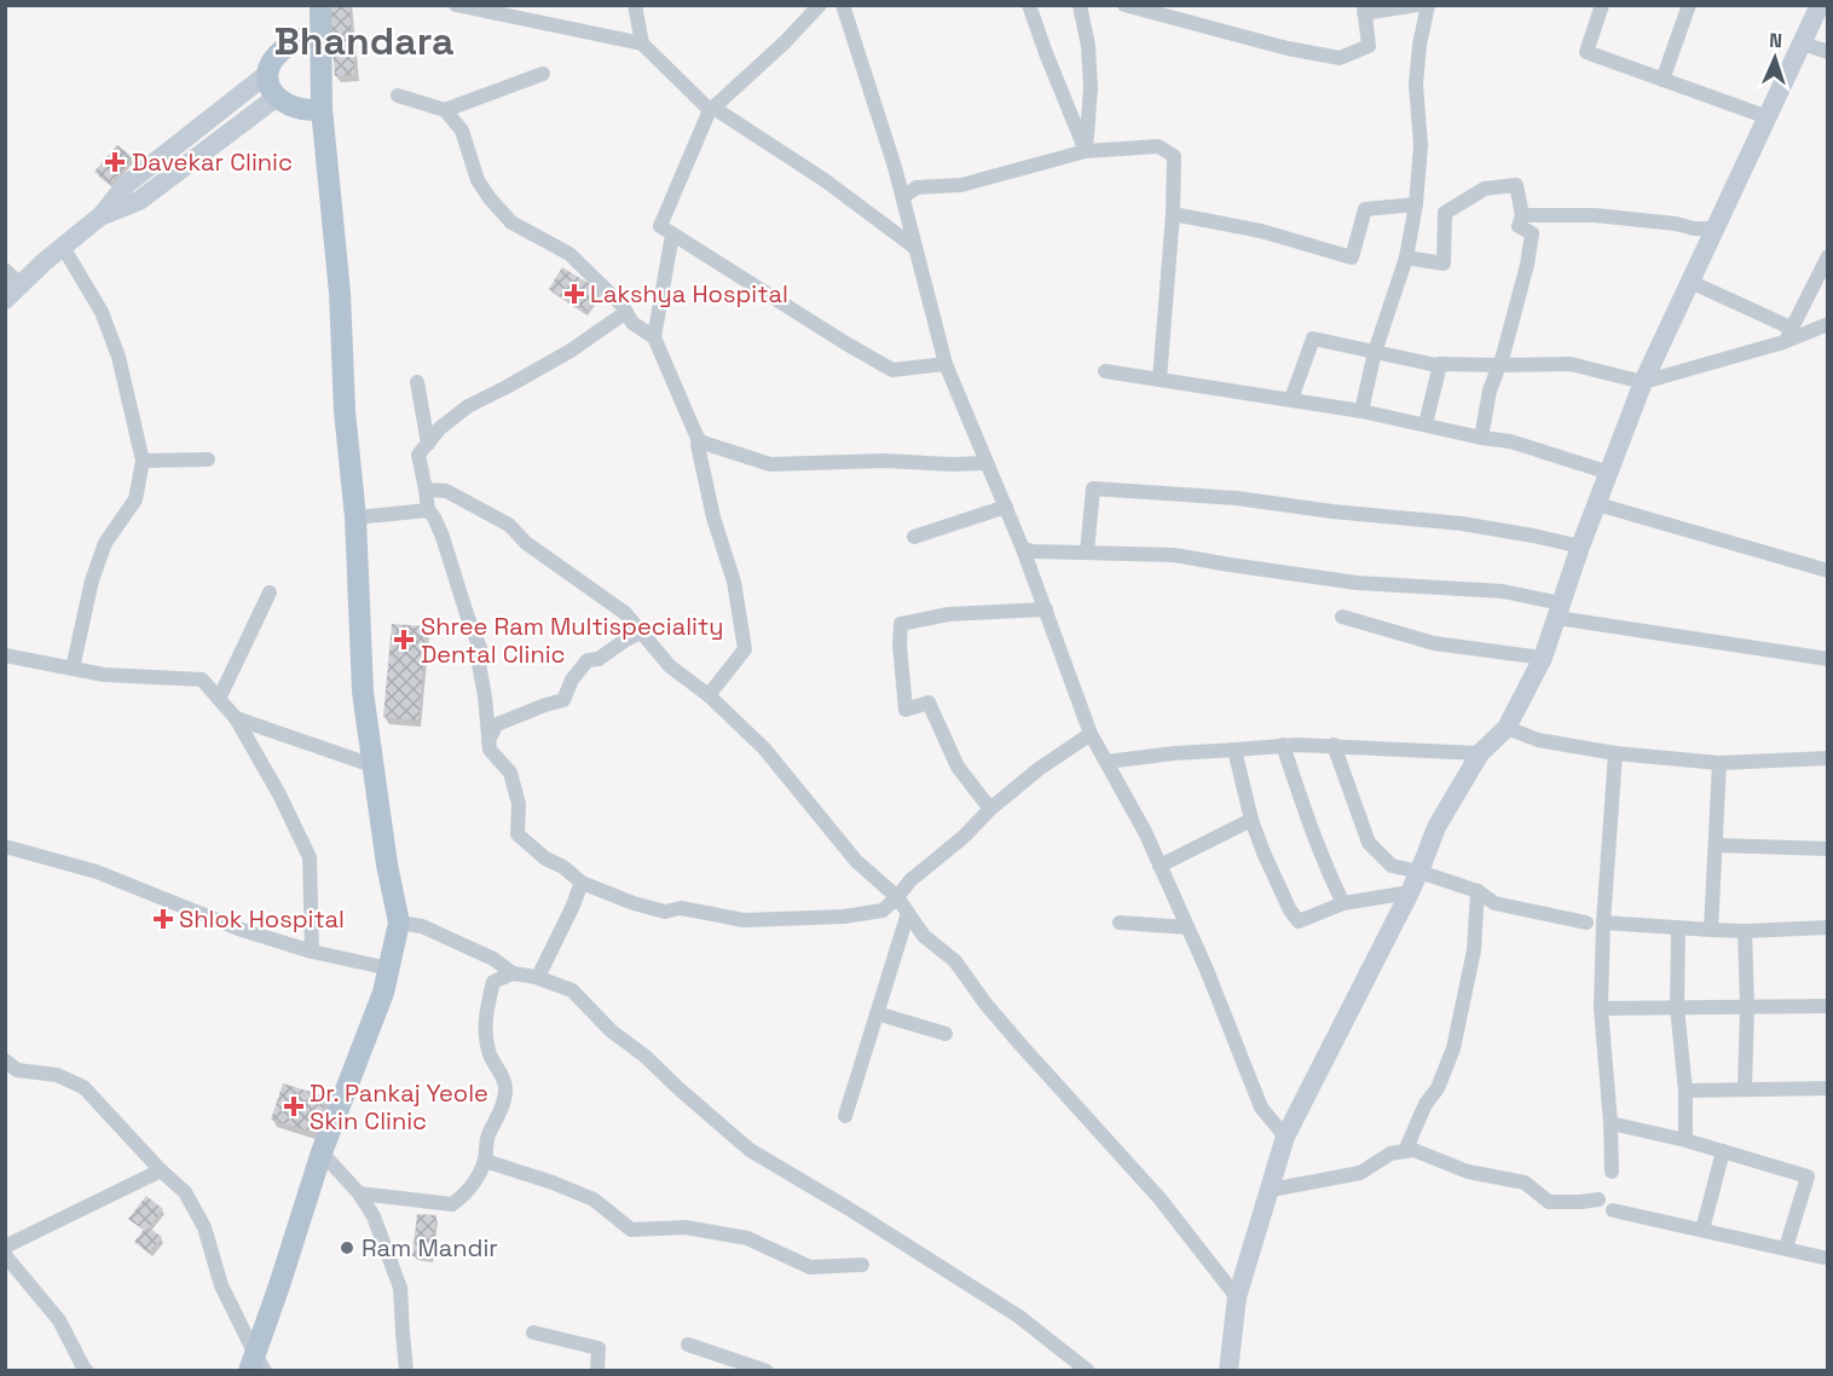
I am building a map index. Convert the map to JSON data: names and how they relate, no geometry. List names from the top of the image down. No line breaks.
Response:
{"districts":["Bhandara"],"places":{"health":["Davekar Clinic","Lakshya Hospital","Shree Ram Multispeciality Dental Clinic","Shlok Hospital","Dr. Pankaj Yeole Skin Clinic"],"other":["Ram Mandir"]},"north":"top"}
